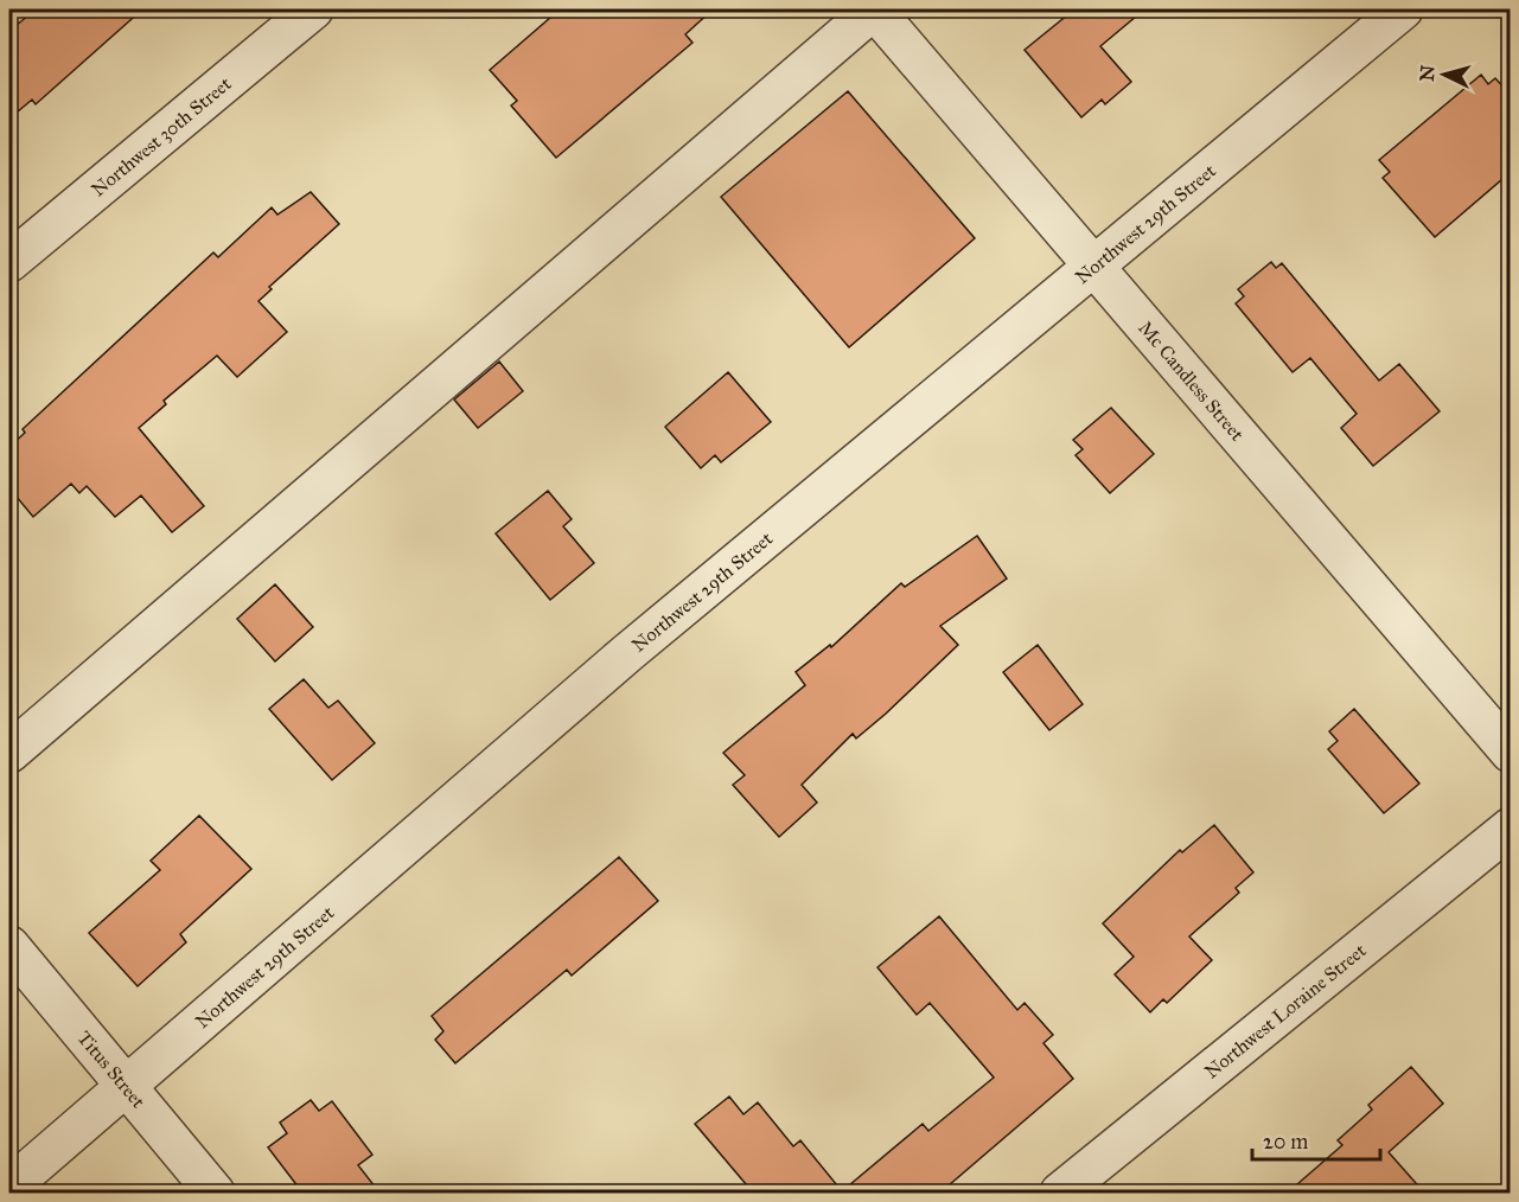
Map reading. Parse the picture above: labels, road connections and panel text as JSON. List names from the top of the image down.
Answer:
{
  "streets": {
    "street": [
      "Northwest 30th Street",
      "Northwest 29th Street",
      "Mc Candless Street",
      "Northwest Loraine Street",
      "Titus Street"
    ]
  },
  "crossings": [
    ["Northwest 29th Street", "Mc Candless Street"],
    ["Northwest 29th Street", "Titus Street"]
  ],
  "scale_bar": "20 m",
  "north": "left"
}
